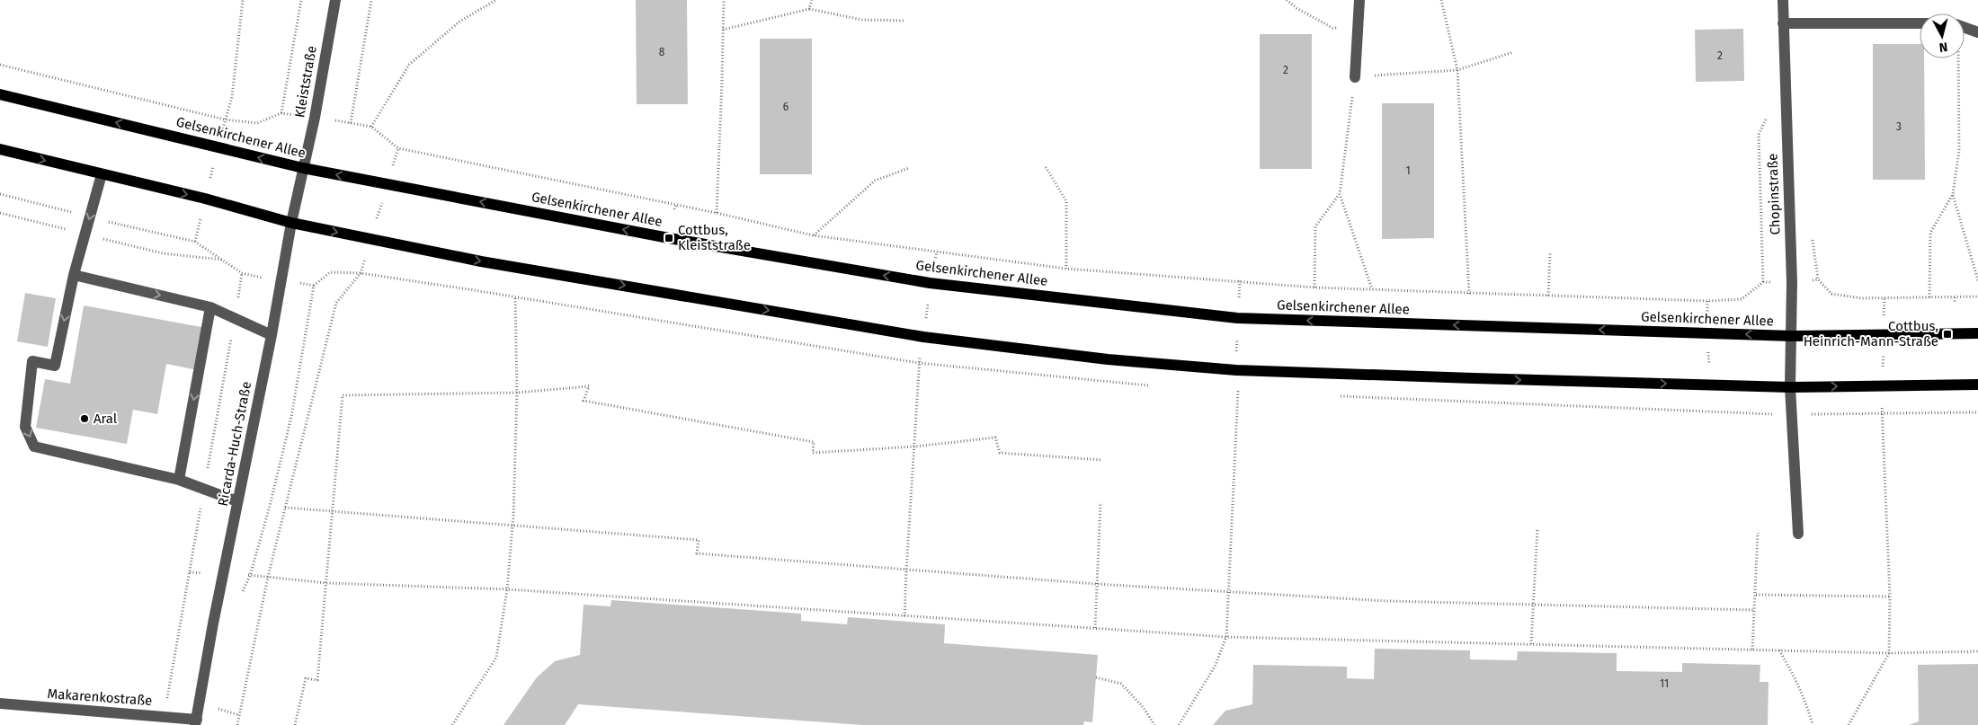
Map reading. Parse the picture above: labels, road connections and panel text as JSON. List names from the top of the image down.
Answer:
{
  "streets": {
    "main road": ["Gelsenkirchener Allee"],
    "street": [
      "Kleiststraße",
      "Chopinstraße",
      "Ricarda-Huch-Straße",
      "Makarenkostraße"
    ]
  },
  "crossings": [
    ["Kleiststraße", "Gelsenkirchener Allee"],
    ["Kleiststraße", "Ricarda-Huch-Straße"],
    ["Gelsenkirchener Allee", "Chopinstraße"],
    ["Gelsenkirchener Allee", "Ricarda-Huch-Straße"],
    ["Ricarda-Huch-Straße", "Makarenkostraße"]
  ],
  "places": {
    "transit": ["Cottbus, Kleiststraße", "Cottbus, Heinrich-Mann-Straße"],
    "other": ["Aral"]
  },
  "house_numbers": [
    "8",
    "2",
    "2",
    "6",
    "3",
    "1",
    "11"
  ],
  "north": "bottom"
}
